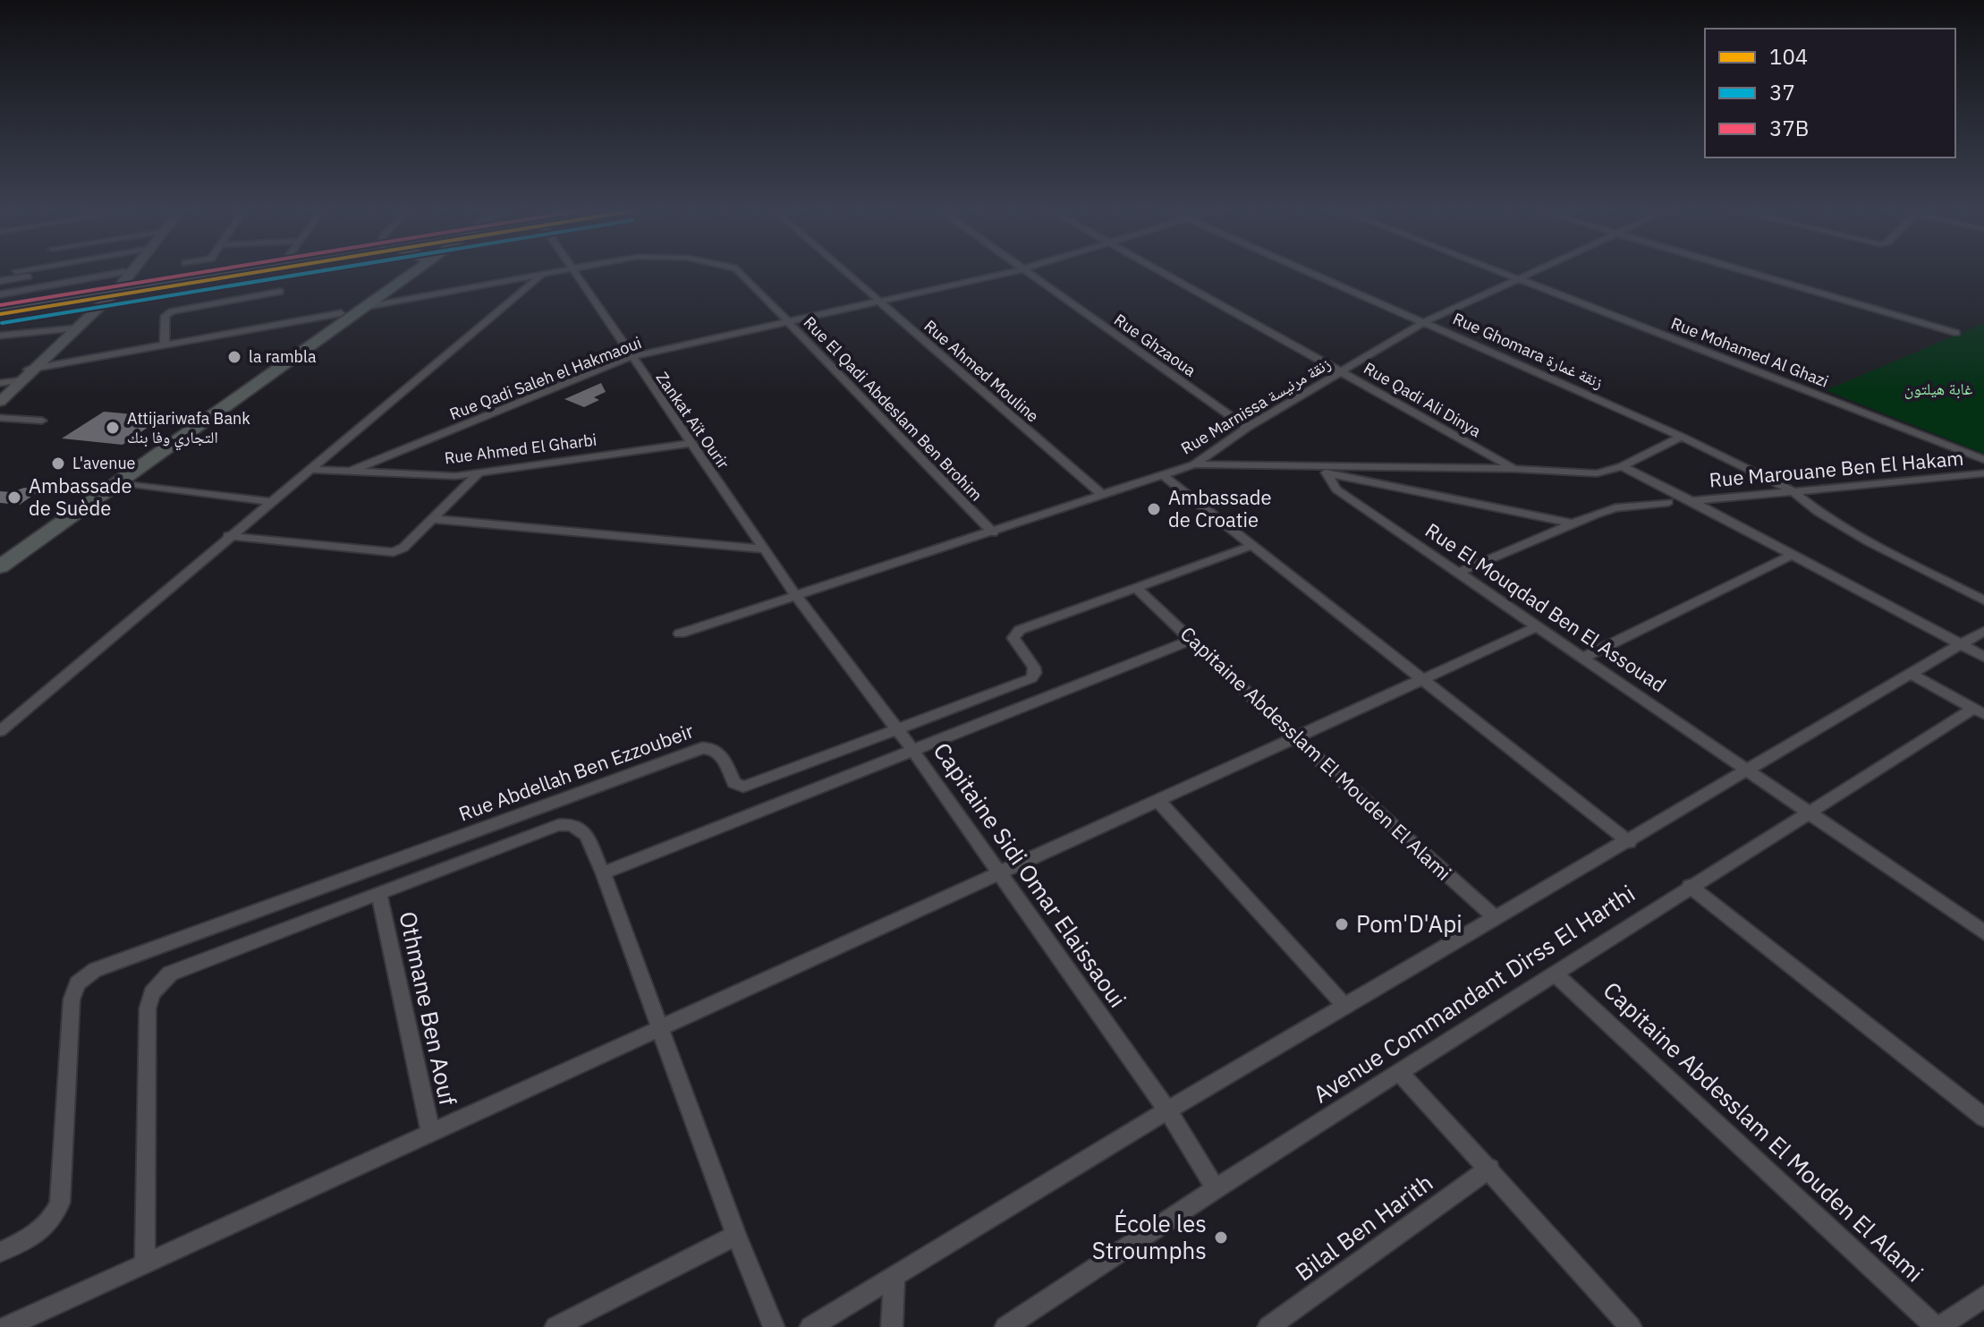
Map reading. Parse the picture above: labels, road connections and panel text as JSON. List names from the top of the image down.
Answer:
{
  "streets": {
    "street": [
      "Rue Ghzaoua",
      "Rue Ghomara زنقة غمارة",
      "Rue Mohamed Al Ghazi",
      "Rue Ahmed Mouline",
      "Rue Qadi Saleh el Hakmaoui",
      "Rue Qadi Ali Dinya",
      "Rue Marnissa زنقة مرنيسة",
      "Rue El Qadi Abdeslam Ben Brohim",
      "Zankat Aït Ourir",
      "Rue Ahmed El Gharbi",
      "Rue Marouane Ben El Hakam",
      "Rue El Mouqdad Ben El Assouad",
      "Capitaine Abdesslam El Mouden El Alami",
      "Rue Abdellah Ben Ezzoubeir",
      "Capitaine Sidi Omar Elaissaoui",
      "Avenue Commandant Dirss El Harthi",
      "Othmane Ben Aouf",
      "Bilal Ben Harith"
    ]
  },
  "crossings": [
    ["Rue Ghzaoua", "Rue Marnissa زنقة مرنيسة"],
    ["Rue Ghomara زنقة غمارة", "Rue Marnissa زنقة مرنيسة"],
    ["Rue Ghomara زنقة غمارة", "Rue Marouane Ben El Hakam"],
    ["Rue Mohamed Al Ghazi", "Rue Marnissa زنقة مرنيسة"],
    ["Rue Ahmed Mouline", "Rue Qadi Saleh el Hakmaoui"],
    ["Rue Ahmed Mouline", "Rue Marnissa زنقة مرنيسة"],
    ["Rue Qadi Saleh el Hakmaoui", "Rue El Qadi Abdeslam Ben Brohim"],
    ["Rue Qadi Saleh el Hakmaoui", "Zankat Aït Ourir"],
    ["Rue Qadi Saleh el Hakmaoui", "Rue Ahmed El Gharbi"],
    ["Rue Qadi Ali Dinya", "Rue Marnissa زنقة مرنيسة"],
    ["Rue Marnissa زنقة مرنيسة", "Rue El Qadi Abdeslam Ben Brohim"],
    ["Rue Marnissa زنقة مرنيسة", "Zankat Aït Ourir"],
    ["Rue Marnissa زنقة مرنيسة", "Capitaine Sidi Omar Elaissaoui"],
    ["Zankat Aït Ourir", "Rue Ahmed El Gharbi"],
    ["Zankat Aït Ourir", "Capitaine Sidi Omar Elaissaoui"],
    ["Rue El Mouqdad Ben El Assouad", "Avenue Commandant Dirss El Harthi"],
    ["Capitaine Abdesslam El Mouden El Alami", "Rue Abdellah Ben Ezzoubeir"],
    ["Capitaine Abdesslam El Mouden El Alami", "Avenue Commandant Dirss El Harthi"],
    ["Rue Abdellah Ben Ezzoubeir", "Capitaine Sidi Omar Elaissaoui"],
    ["Capitaine Sidi Omar Elaissaoui", "Avenue Commandant Dirss El Harthi"]
  ],
  "parks": ["غابة هيلتون"],
  "places": [
    "la rambla",
    "Attijariwafa Bank التجاري وفا بنك",
    "L'avenue",
    "Ambassade de Suède",
    "Ambassade de Croatie",
    "Pom'D'Api",
    "École les Stroumphs"
  ],
  "lines": ["transit line 104", "transit line 37", "transit line 37B"],
  "legend": ["104", "37", "37B"]
}
